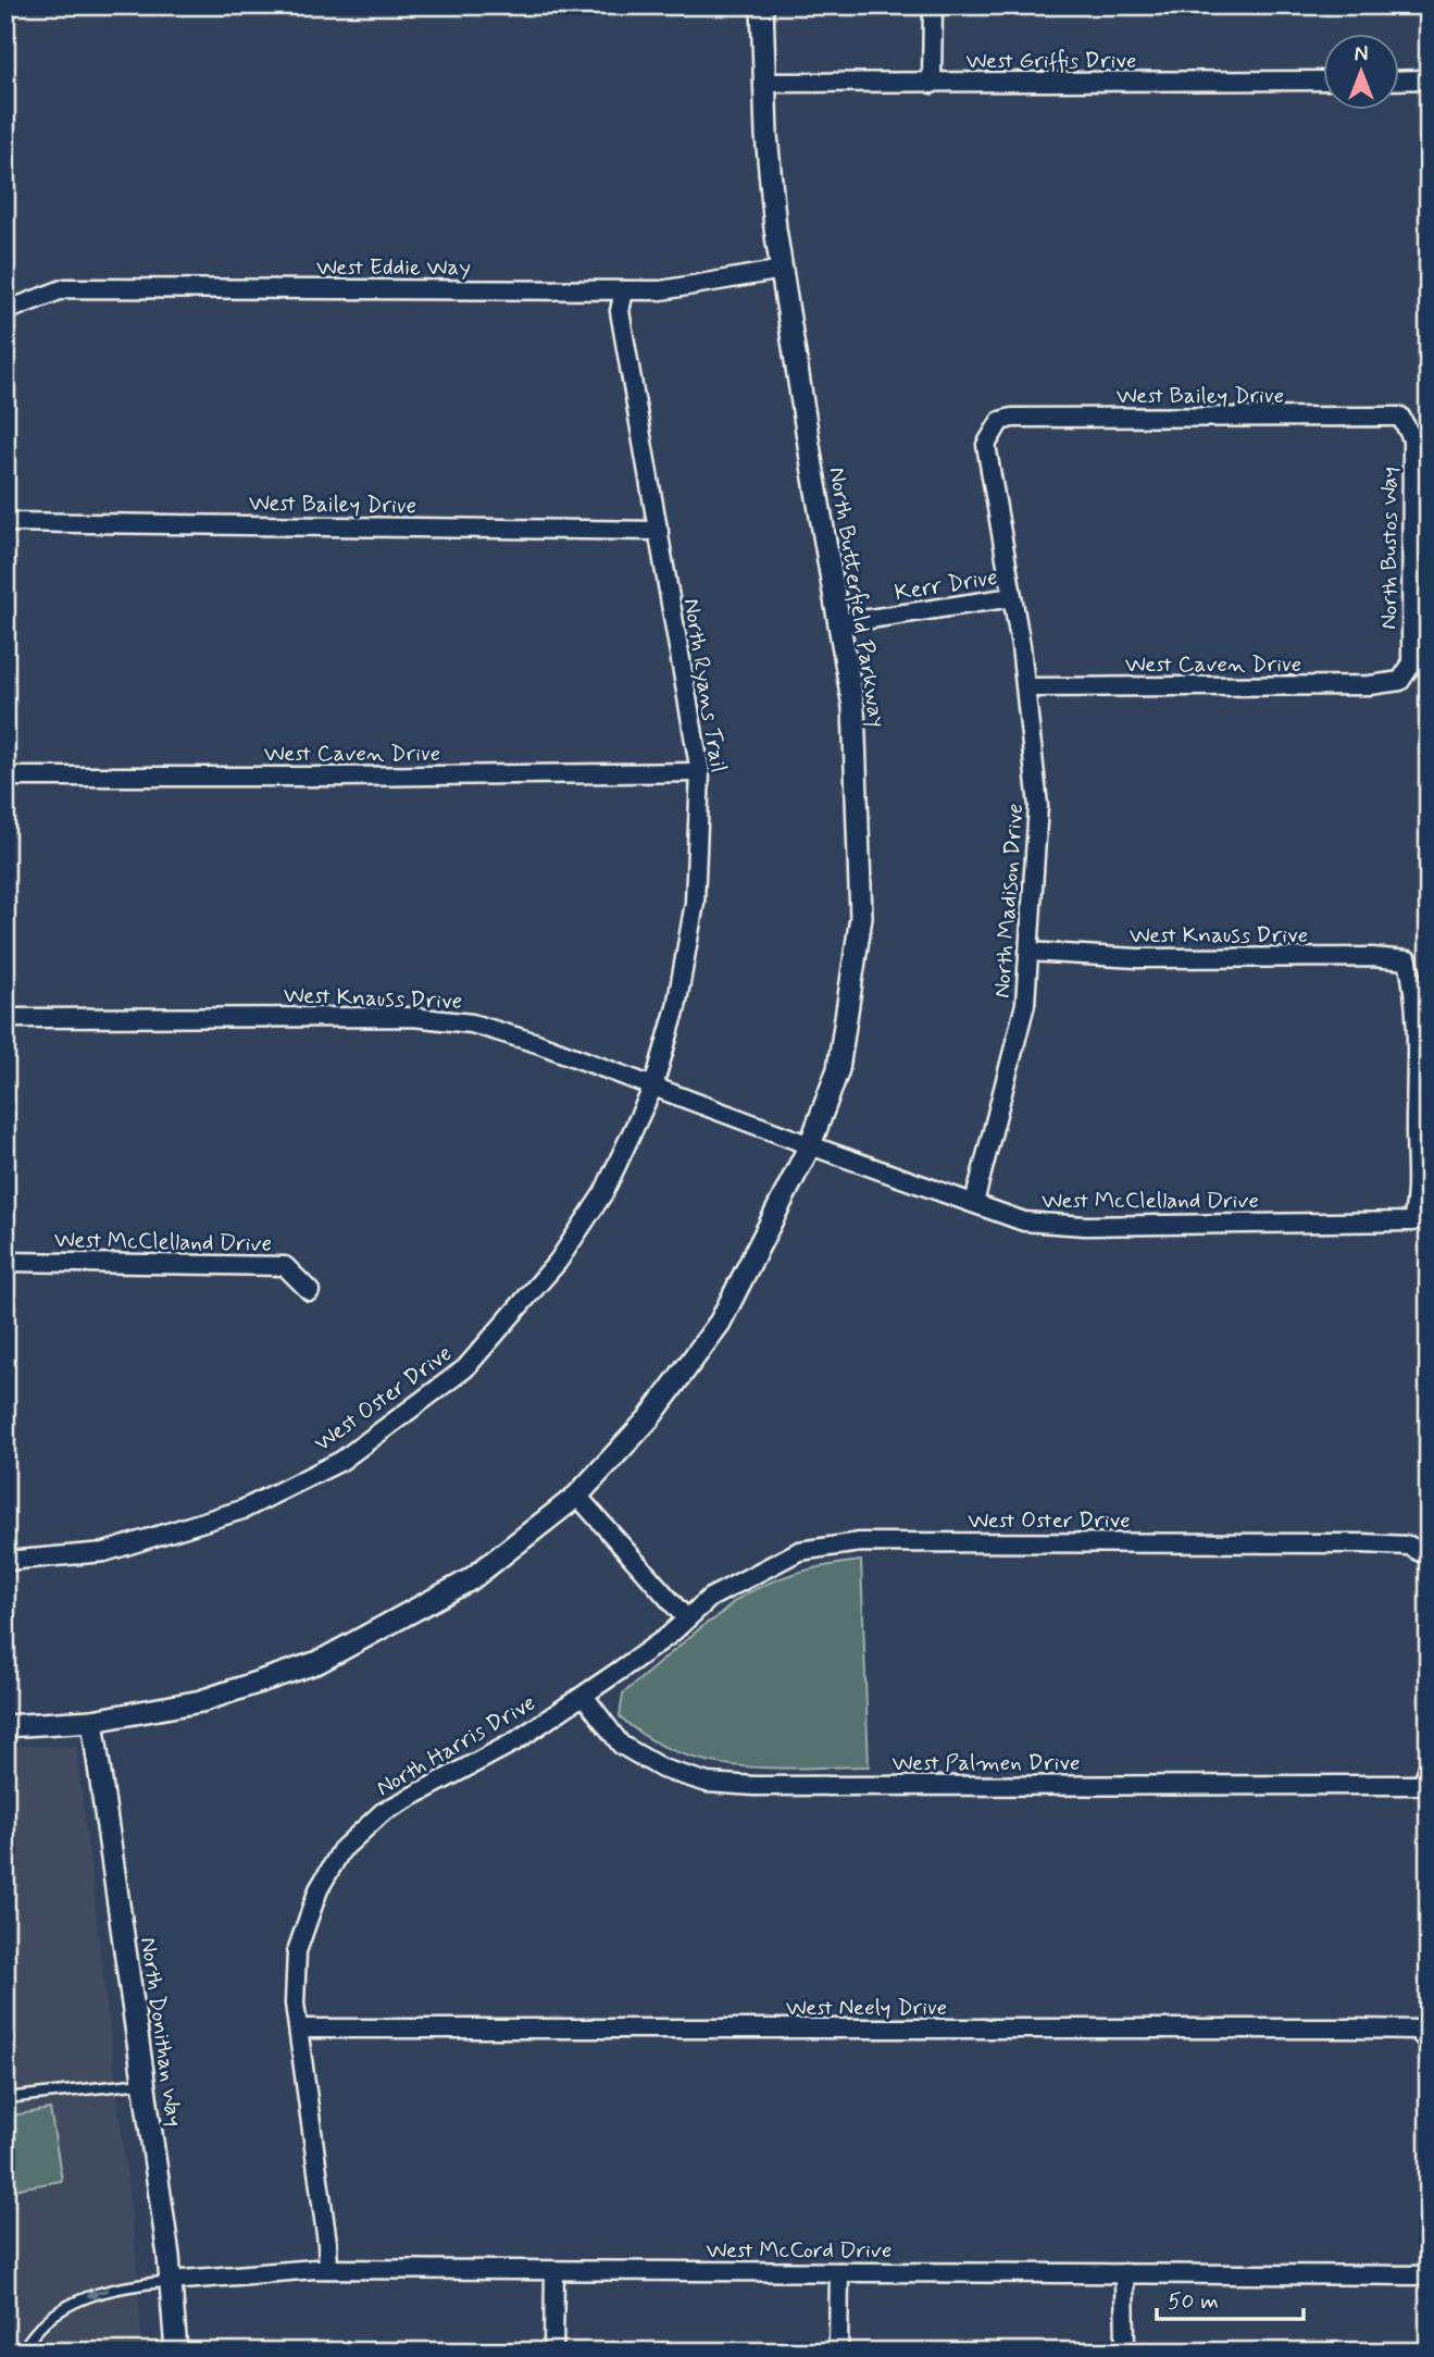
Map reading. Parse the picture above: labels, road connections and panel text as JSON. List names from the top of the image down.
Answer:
{
  "streets": {
    "street": [
      "West Griffis Drive",
      "West Eddie Way",
      "West Bailey Drive",
      "North Bustos Way",
      "Kerr Drive",
      "North Butterfield Parkway",
      "West Caven Drive",
      "North Ryans Trail",
      "North Madison Drive",
      "West Knauss Drive",
      "West McClelland Drive",
      "West Oster Drive",
      "North Harris Drive",
      "West Palmen Drive",
      "West Neely Drive",
      "North Donithan Way",
      "West McCord Drive"
    ]
  },
  "crossings": [
    ["West Griffis Drive", "North Butterfield Parkway"],
    ["West Eddie Way", "North Butterfield Parkway"],
    ["West Eddie Way", "North Ryans Trail"],
    ["West Bailey Drive", "North Bustos Way"],
    ["West Bailey Drive", "North Ryans Trail"],
    ["West Bailey Drive", "North Madison Drive"],
    ["North Bustos Way", "West Caven Drive"],
    ["Kerr Drive", "North Butterfield Parkway"],
    ["Kerr Drive", "North Madison Drive"],
    ["North Butterfield Parkway", "West Knauss Drive"],
    ["North Butterfield Parkway", "West McClelland Drive"],
    ["North Butterfield Parkway", "North Donithan Way"],
    ["West Caven Drive", "North Ryans Trail"],
    ["West Caven Drive", "North Madison Drive"],
    ["North Ryans Trail", "West Knauss Drive"],
    ["North Ryans Trail", "West Oster Drive"],
    ["North Madison Drive", "West Knauss Drive"],
    ["North Madison Drive", "West McClelland Drive"],
    ["West Knauss Drive", "West McClelland Drive"],
    ["West Knauss Drive", "West Oster Drive"],
    ["West Oster Drive", "North Harris Drive"],
    ["North Harris Drive", "West Palmen Drive"],
    ["North Harris Drive", "West Neely Drive"],
    ["North Harris Drive", "West McCord Drive"],
    ["North Donithan Way", "West McCord Drive"]
  ],
  "scale_bar": "50 m",
  "north": "top"
}
